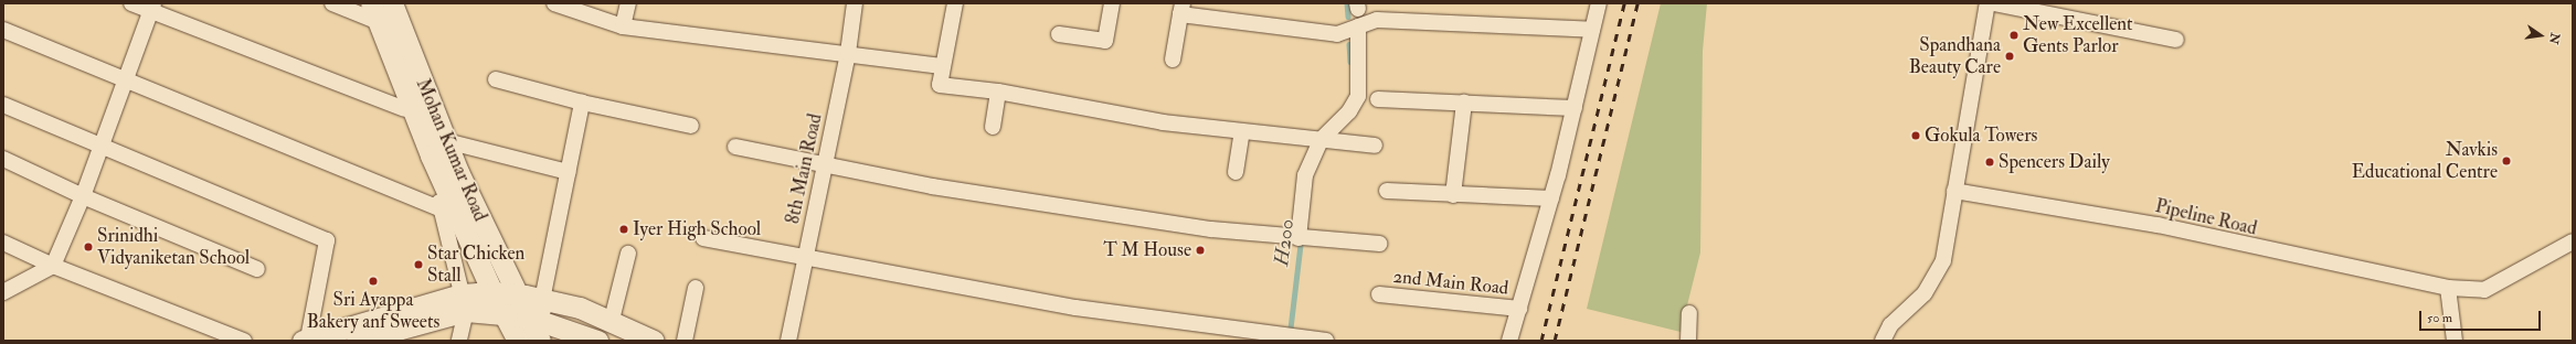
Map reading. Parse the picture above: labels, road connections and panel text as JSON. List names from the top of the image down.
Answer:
{
  "streets": {
    "street": [
      "Mohan Kumar Road",
      "8th Main Road",
      "Pipeline Road",
      "2nd Main Road"
    ]
  },
  "water": ["H200"],
  "places": [
    "New Excellent Gents Parlor",
    "Spandhana Beauty Care",
    "Gokula Towers",
    "Navkis Educational Centre",
    "Spencers Daily",
    "Iyer High School",
    "Srinidhi Vidyaniketan School",
    "T M House",
    "Star Chicken Stall",
    "Sri Ayappa Bakery anf Sweets"
  ],
  "scale_bar": "50 m",
  "north": "right"
}
